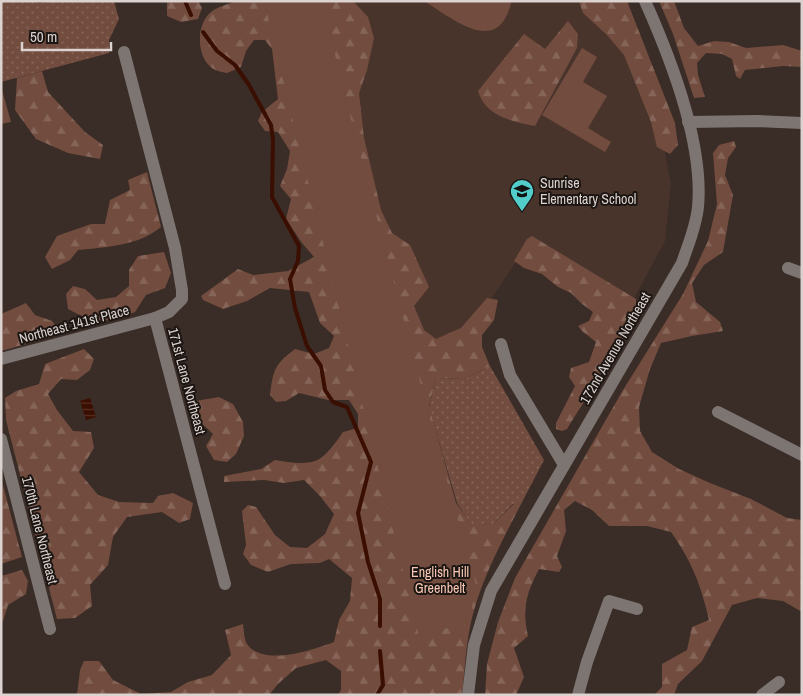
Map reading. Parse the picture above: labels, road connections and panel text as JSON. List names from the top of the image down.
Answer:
{
  "streets": {
    "street": [
      "Northeast 141st Place",
      "172nd Avenue Northeast",
      "171st Lane Northeast",
      "170th Lane Northeast"
    ]
  },
  "crossings": [
    ["Northeast 141st Place", "171st Lane Northeast"]
  ],
  "parks": ["English Hill Greenbelt"],
  "places": {
    "school or university": ["Sunrise Elementary School"]
  },
  "scale_bar": "50 m"
}
